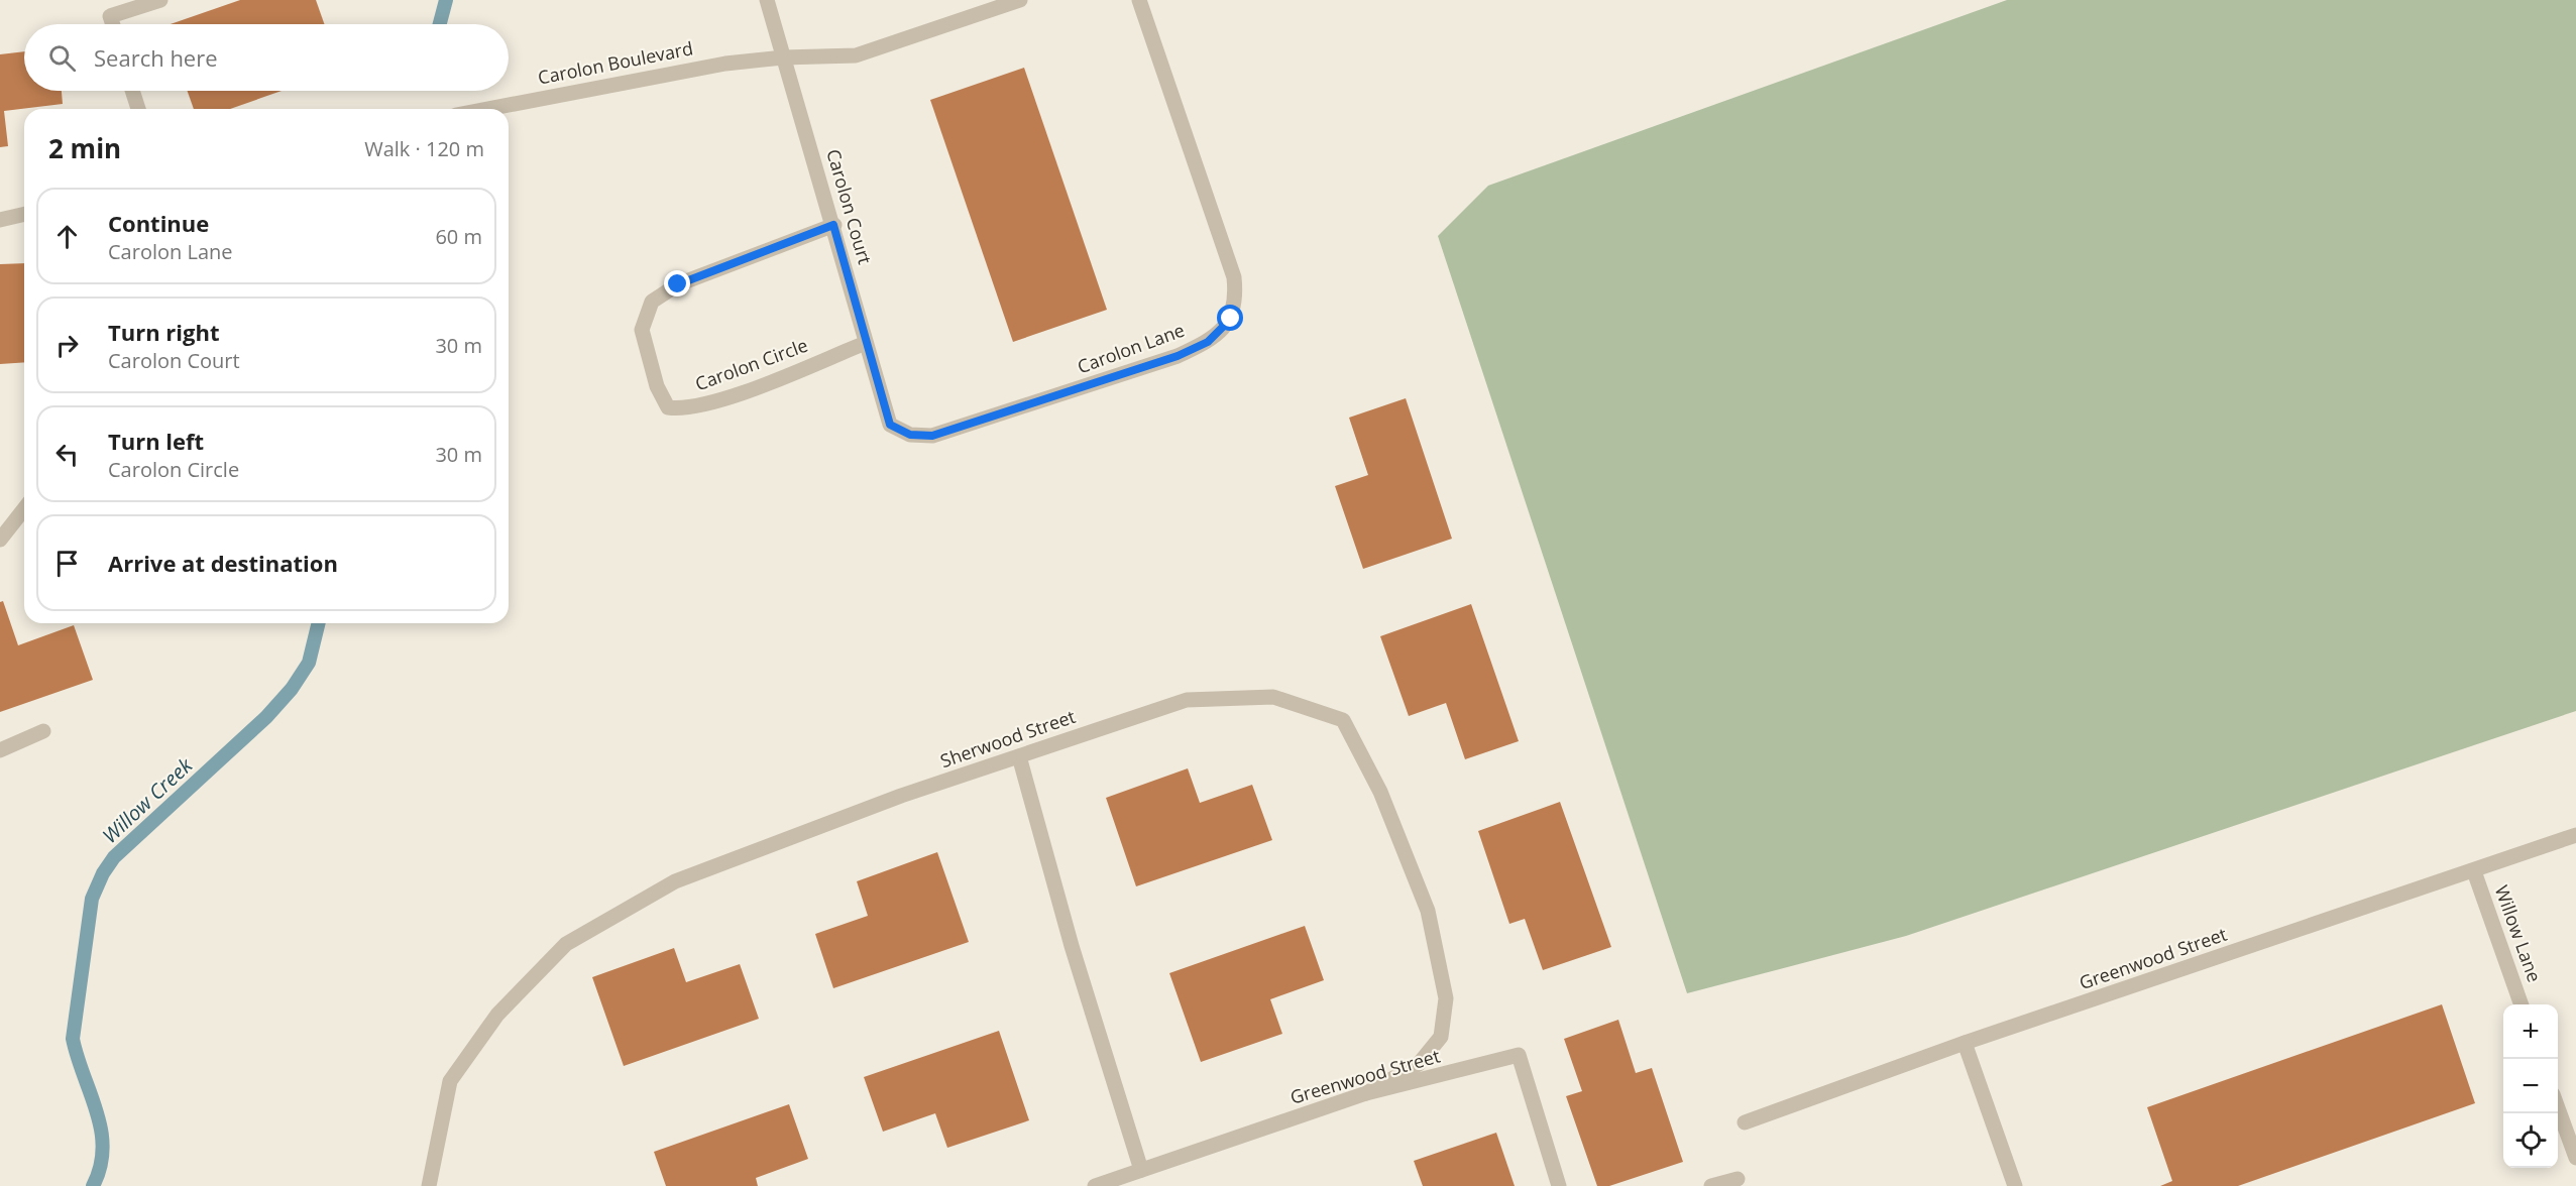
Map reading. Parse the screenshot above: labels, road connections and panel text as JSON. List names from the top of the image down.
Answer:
{
  "streets": {
    "street": [
      "Carolon Boulevard",
      "Carolon Court",
      "Carolon Lane",
      "Carolon Circle",
      "Sherwood Street",
      "Willow Lane",
      "Greenwood Street"
    ]
  },
  "crossings": [
    ["Carolon Boulevard", "Carolon Court"],
    ["Carolon Court", "Carolon Lane"],
    ["Carolon Court", "Carolon Circle"],
    ["Sherwood Street", "Greenwood Street"],
    ["Willow Lane", "Greenwood Street"]
  ],
  "water": ["Willow Creek"],
  "page": {
    "search": "Search here",
    "heading": ["2 min", "Walk · 120 m"],
    "list": [
      ["Continue", "Carolon Lane", "60 m"],
      ["Turn right", "Carolon Court", "30 m"],
      ["Turn left", "Carolon Circle", "30 m"],
      "Arrive at destination"
    ],
    "map_buttons": ["+", "−"]
  }
}
